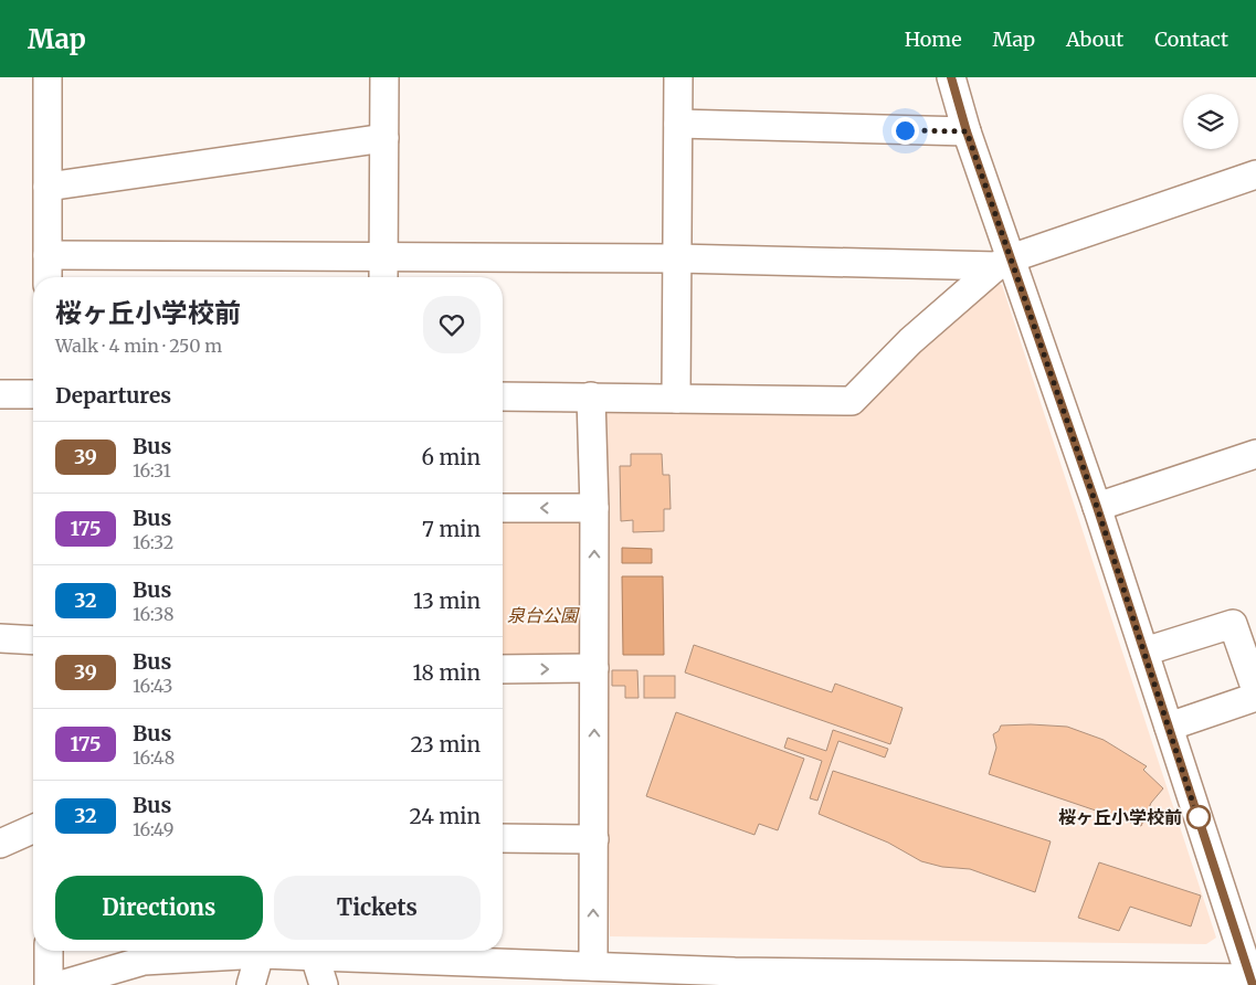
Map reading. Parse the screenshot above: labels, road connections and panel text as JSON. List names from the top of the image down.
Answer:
{
  "parks": ["泉台公園"],
  "places": ["桜ヶ丘小学校前"],
  "lines": ["bus line 39"],
  "page": {
    "header": "Map",
    "nav": [
      "Home",
      "Map",
      "About",
      "Contact"
    ],
    "heading": [
      ["桜ヶ丘小学校前", "Walk · 4 min · 250 m"],
      "Departures"
    ],
    "list": [
      {
        "mark": "39",
        "name": "Bus",
        "note": "16:31",
        "value": "6 min"
      },
      {
        "mark": "175",
        "name": "Bus",
        "note": "16:32",
        "value": "7 min"
      },
      {
        "mark": "32",
        "name": "Bus",
        "note": "16:38",
        "value": "13 min"
      },
      {
        "mark": "39",
        "name": "Bus",
        "note": "16:43",
        "value": "18 min"
      },
      {
        "mark": "175",
        "name": "Bus",
        "note": "16:48",
        "value": "23 min"
      },
      {
        "mark": "32",
        "name": "Bus",
        "note": "16:49",
        "value": "24 min"
      }
    ],
    "buttons": ["Directions", "Tickets"]
  }
}
